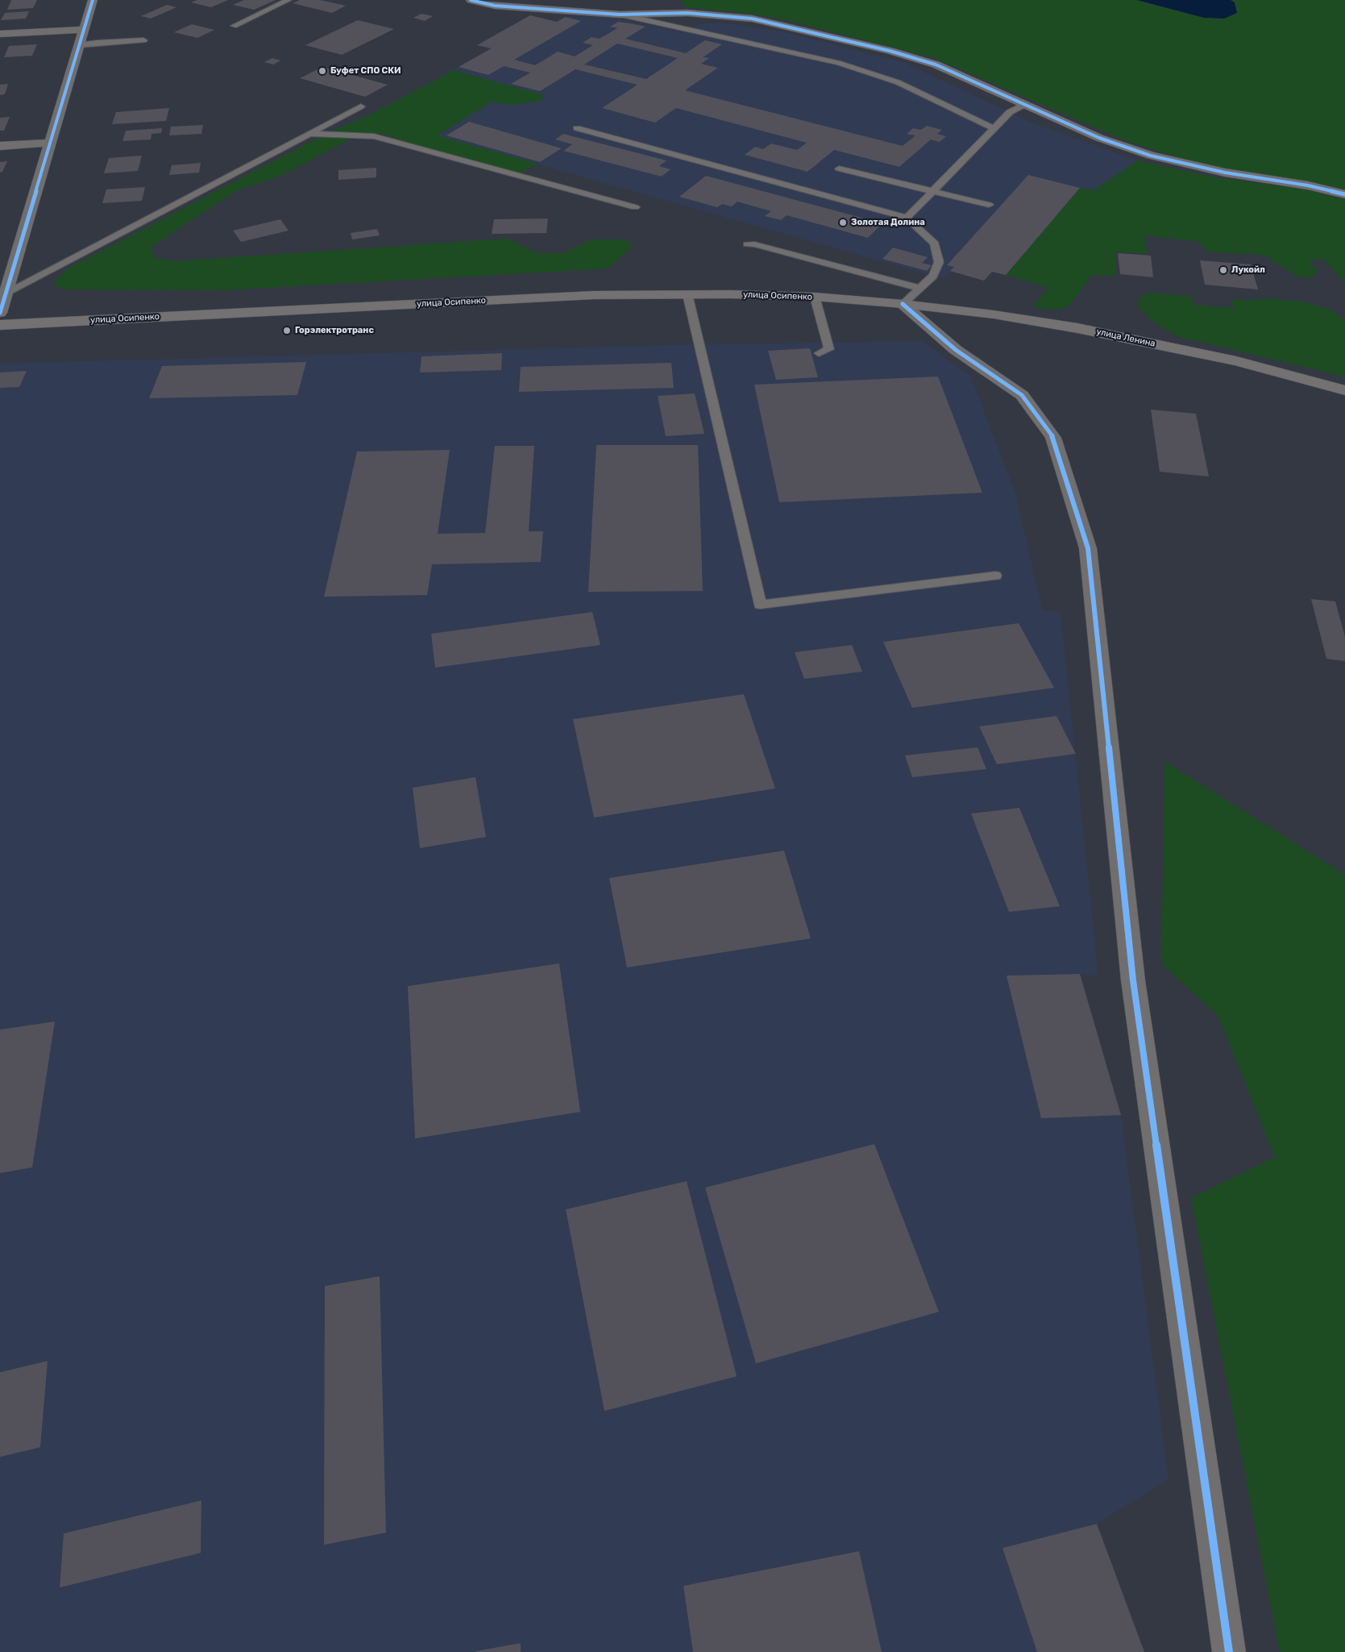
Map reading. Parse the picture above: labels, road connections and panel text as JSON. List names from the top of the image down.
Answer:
{
  "streets": {
    "main road": ["улица Осипенко", "улица Ленина"]
  },
  "crossings": [
    ["улица Осипенко", "улица Ленина"]
  ],
  "places": [
    "Буфет СПО СКИ",
    "Золотая Долина",
    "Лукойл",
    "Горэлектротранс"
  ]
}
